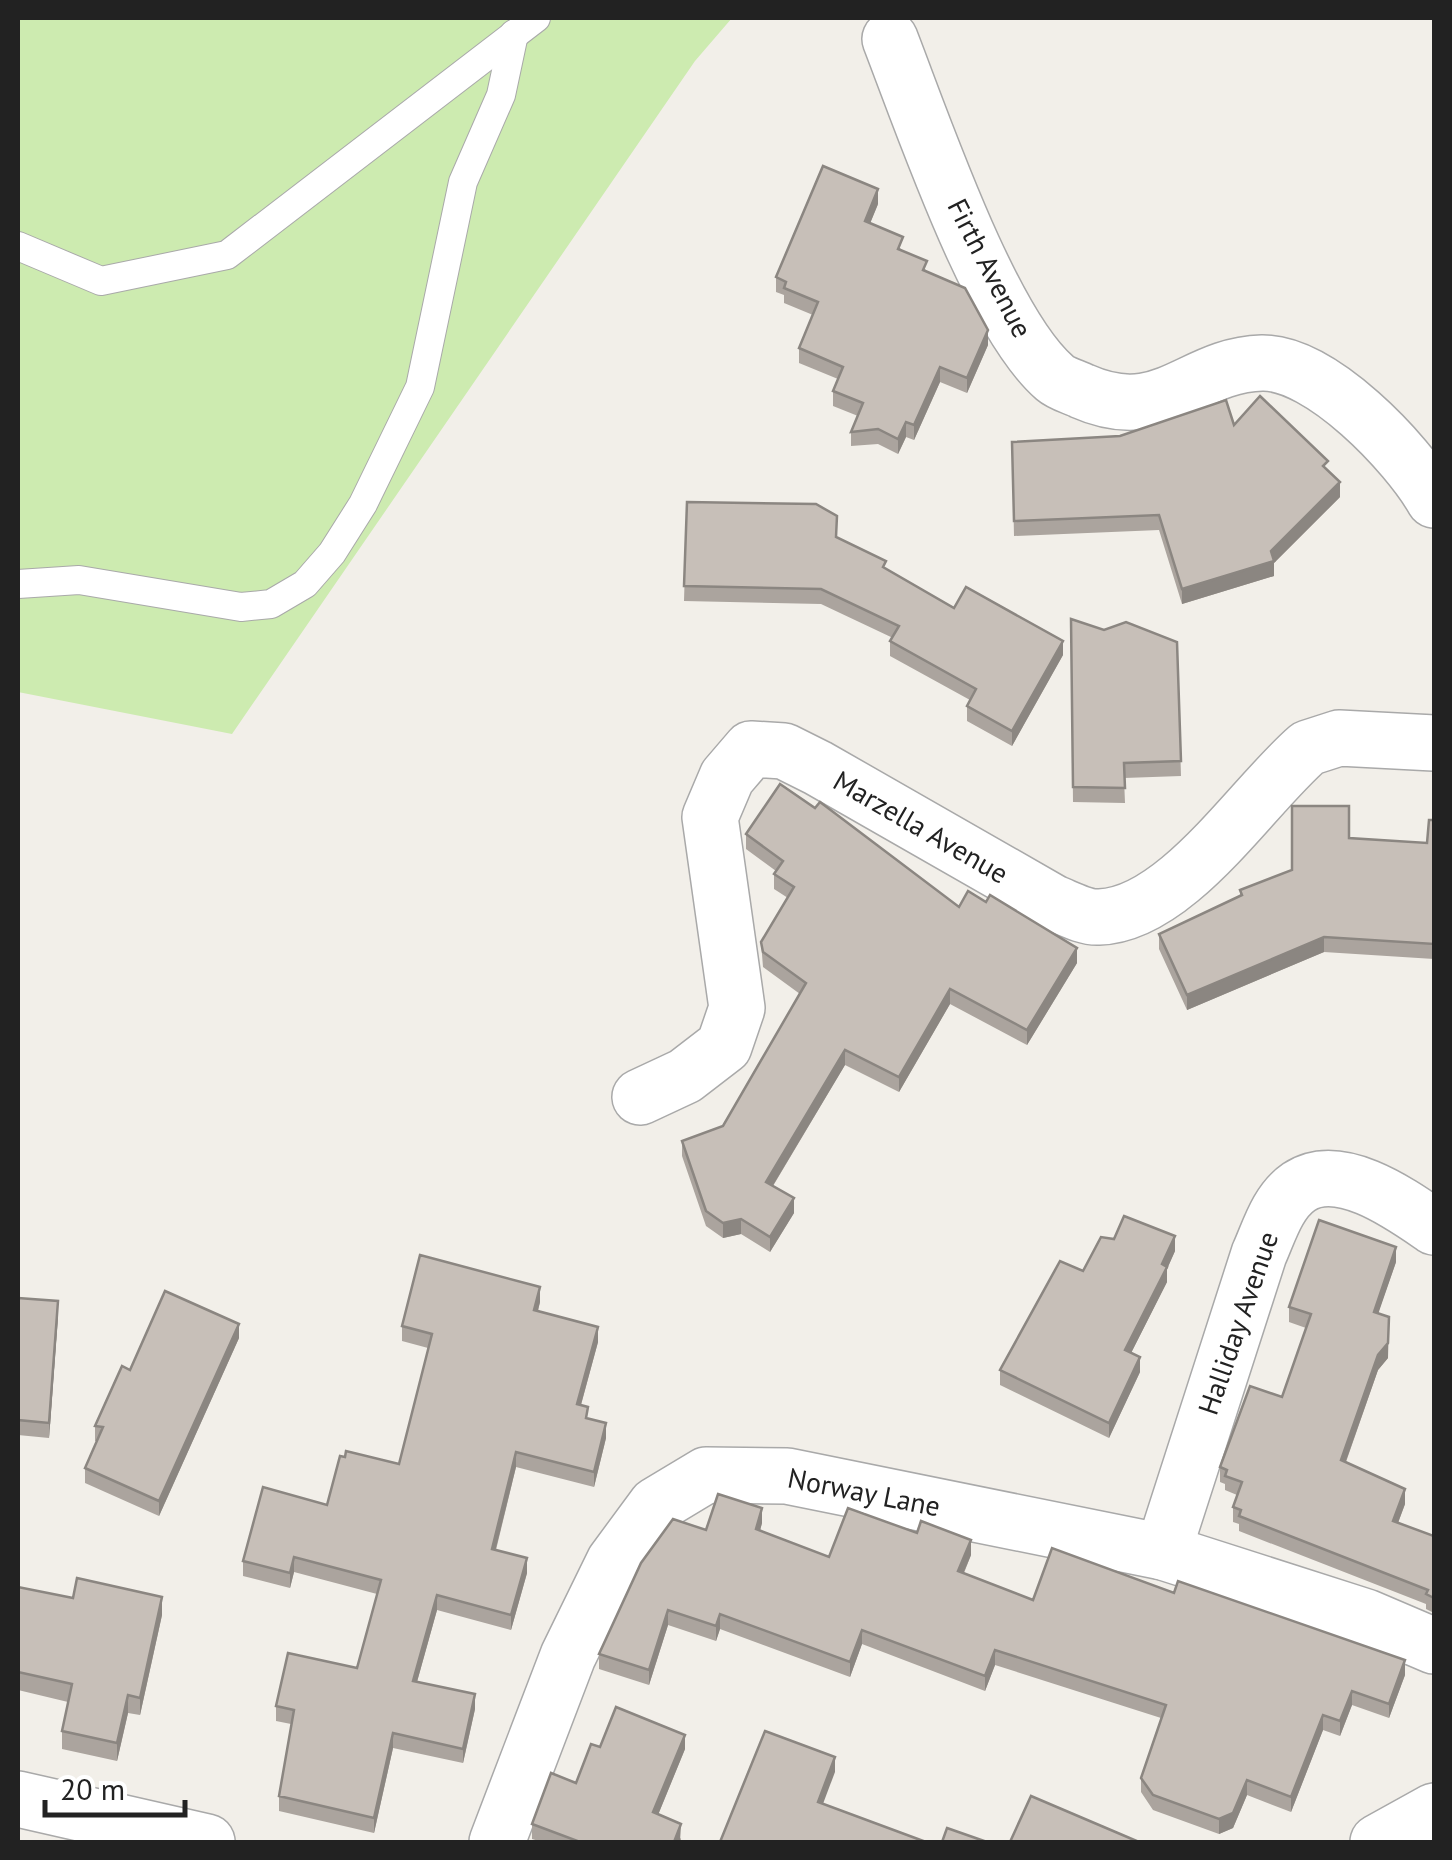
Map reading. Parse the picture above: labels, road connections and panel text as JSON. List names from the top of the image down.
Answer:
{
  "streets": {
    "street": [
      "Firth Avenue",
      "Marzella Avenue",
      "Halliday Avenue",
      "Norway Lane"
    ]
  },
  "crossings": [
    ["Halliday Avenue", "Norway Lane"]
  ],
  "scale_bar": "20 m"
}
